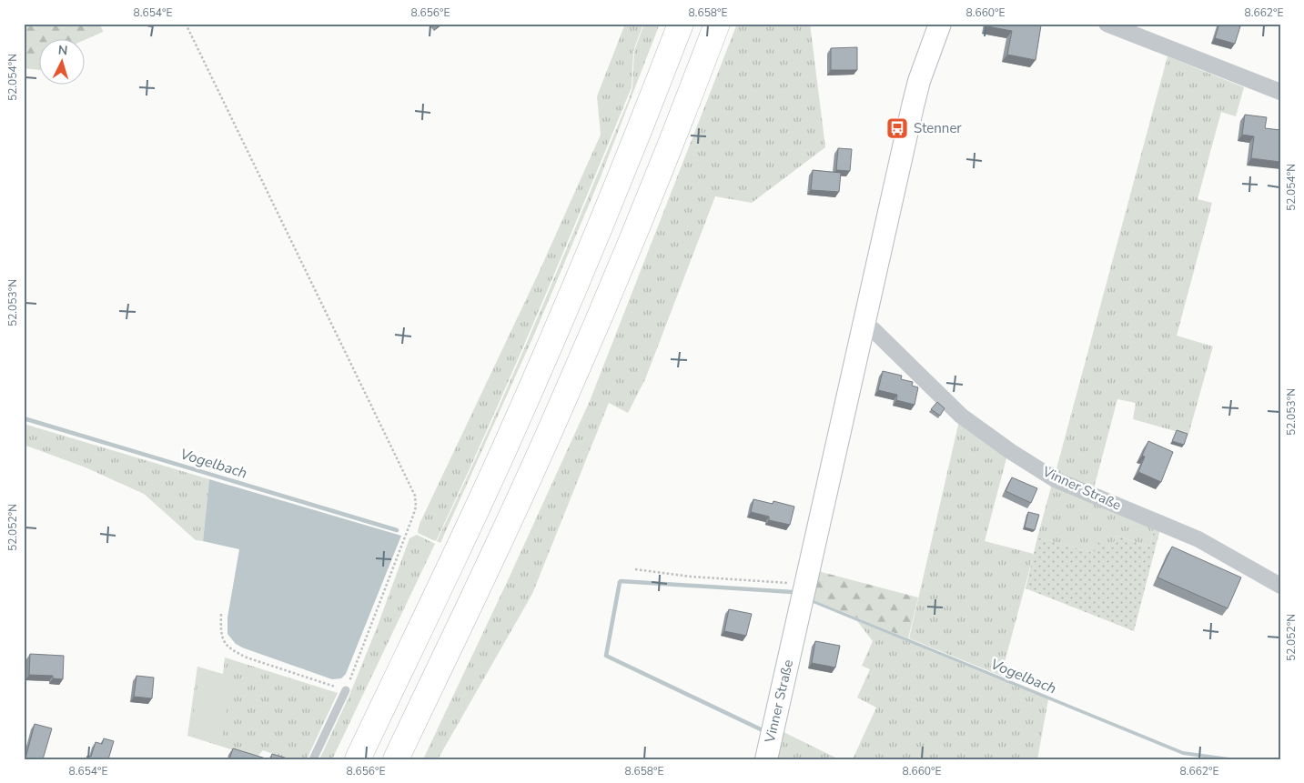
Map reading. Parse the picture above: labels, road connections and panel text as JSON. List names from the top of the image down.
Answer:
{
  "streets": {
    "street": ["Vinner Straße"]
  },
  "water": ["Vogelbach"],
  "places": {
    "bus stop": ["Stenner"]
  },
  "north": "top",
  "coordinates": [
    "8.654°E",
    "8.656°E",
    "8.658°E",
    "8.660°E",
    "8.662°E",
    "52.054°N",
    "52.053°N",
    "52.052°N"
  ]
}
